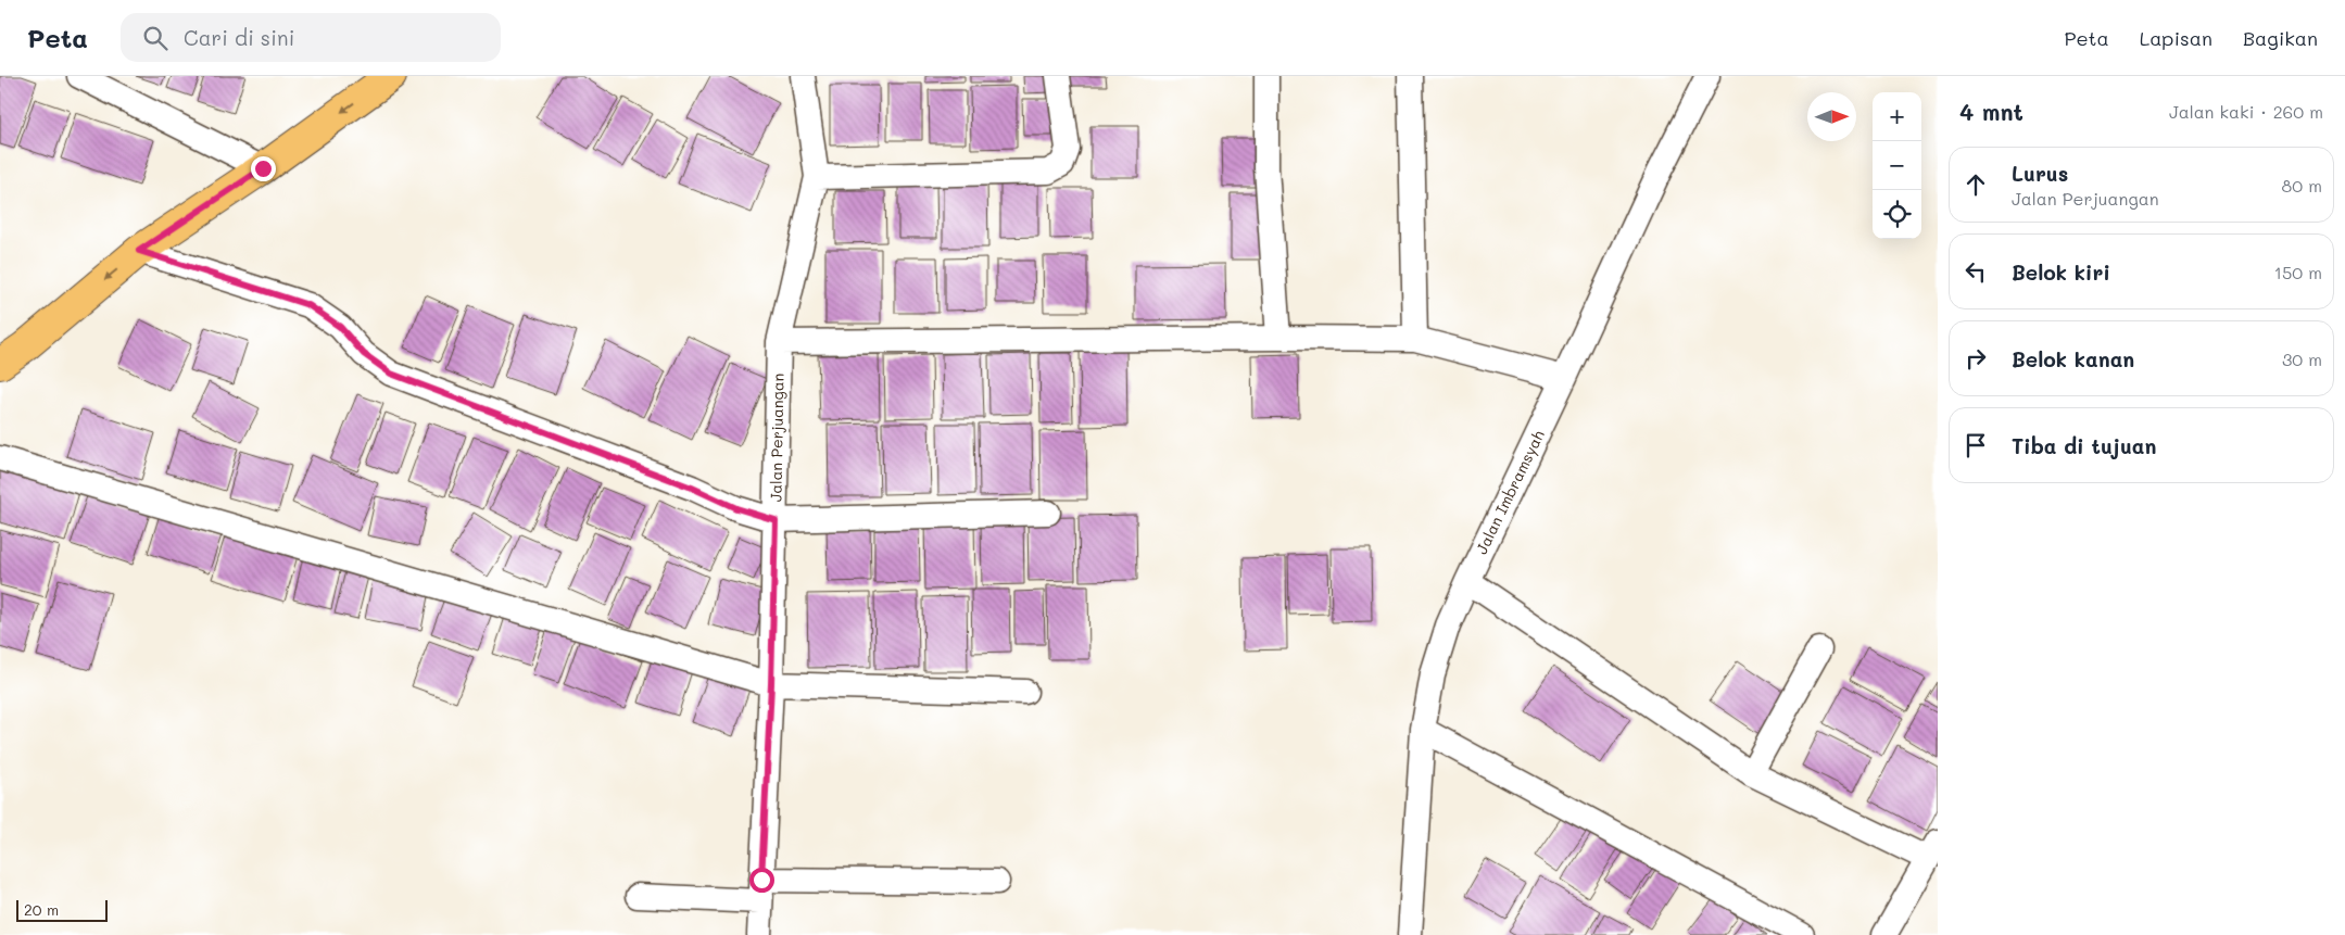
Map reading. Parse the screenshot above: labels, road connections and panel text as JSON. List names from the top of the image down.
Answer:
{
  "streets": {
    "street": ["Jalan Perjuangan", "Jalan Imbramsyah"]
  },
  "scale_bar": "20 m",
  "north": "right",
  "page": {
    "header": "Peta",
    "search": "Cari di sini",
    "nav": ["Peta", "Lapisan", "Bagikan"],
    "heading": ["4 mnt", "Jalan kaki · 260 m"],
    "map_buttons": ["+", "−"],
    "list": [
      ["Lurus", "Jalan Perjuangan", "80 m"],
      ["Belok kiri", "150 m"],
      ["Belok kanan", "30 m"],
      "Tiba di tujuan"
    ],
    "scale": "20 m"
  }
}
